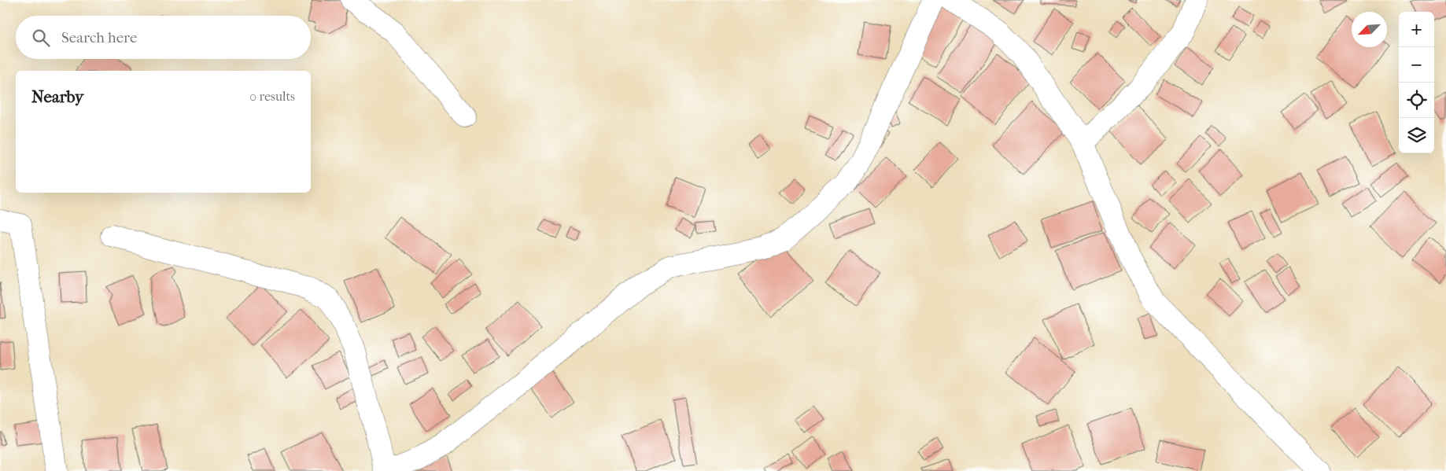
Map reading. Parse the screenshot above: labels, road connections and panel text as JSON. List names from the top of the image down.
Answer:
{
  "north": "bottom left",
  "page": {
    "map_buttons": ["+", "−"],
    "search": "Search here",
    "heading": ["Nearby", "0 results"]
  }
}
